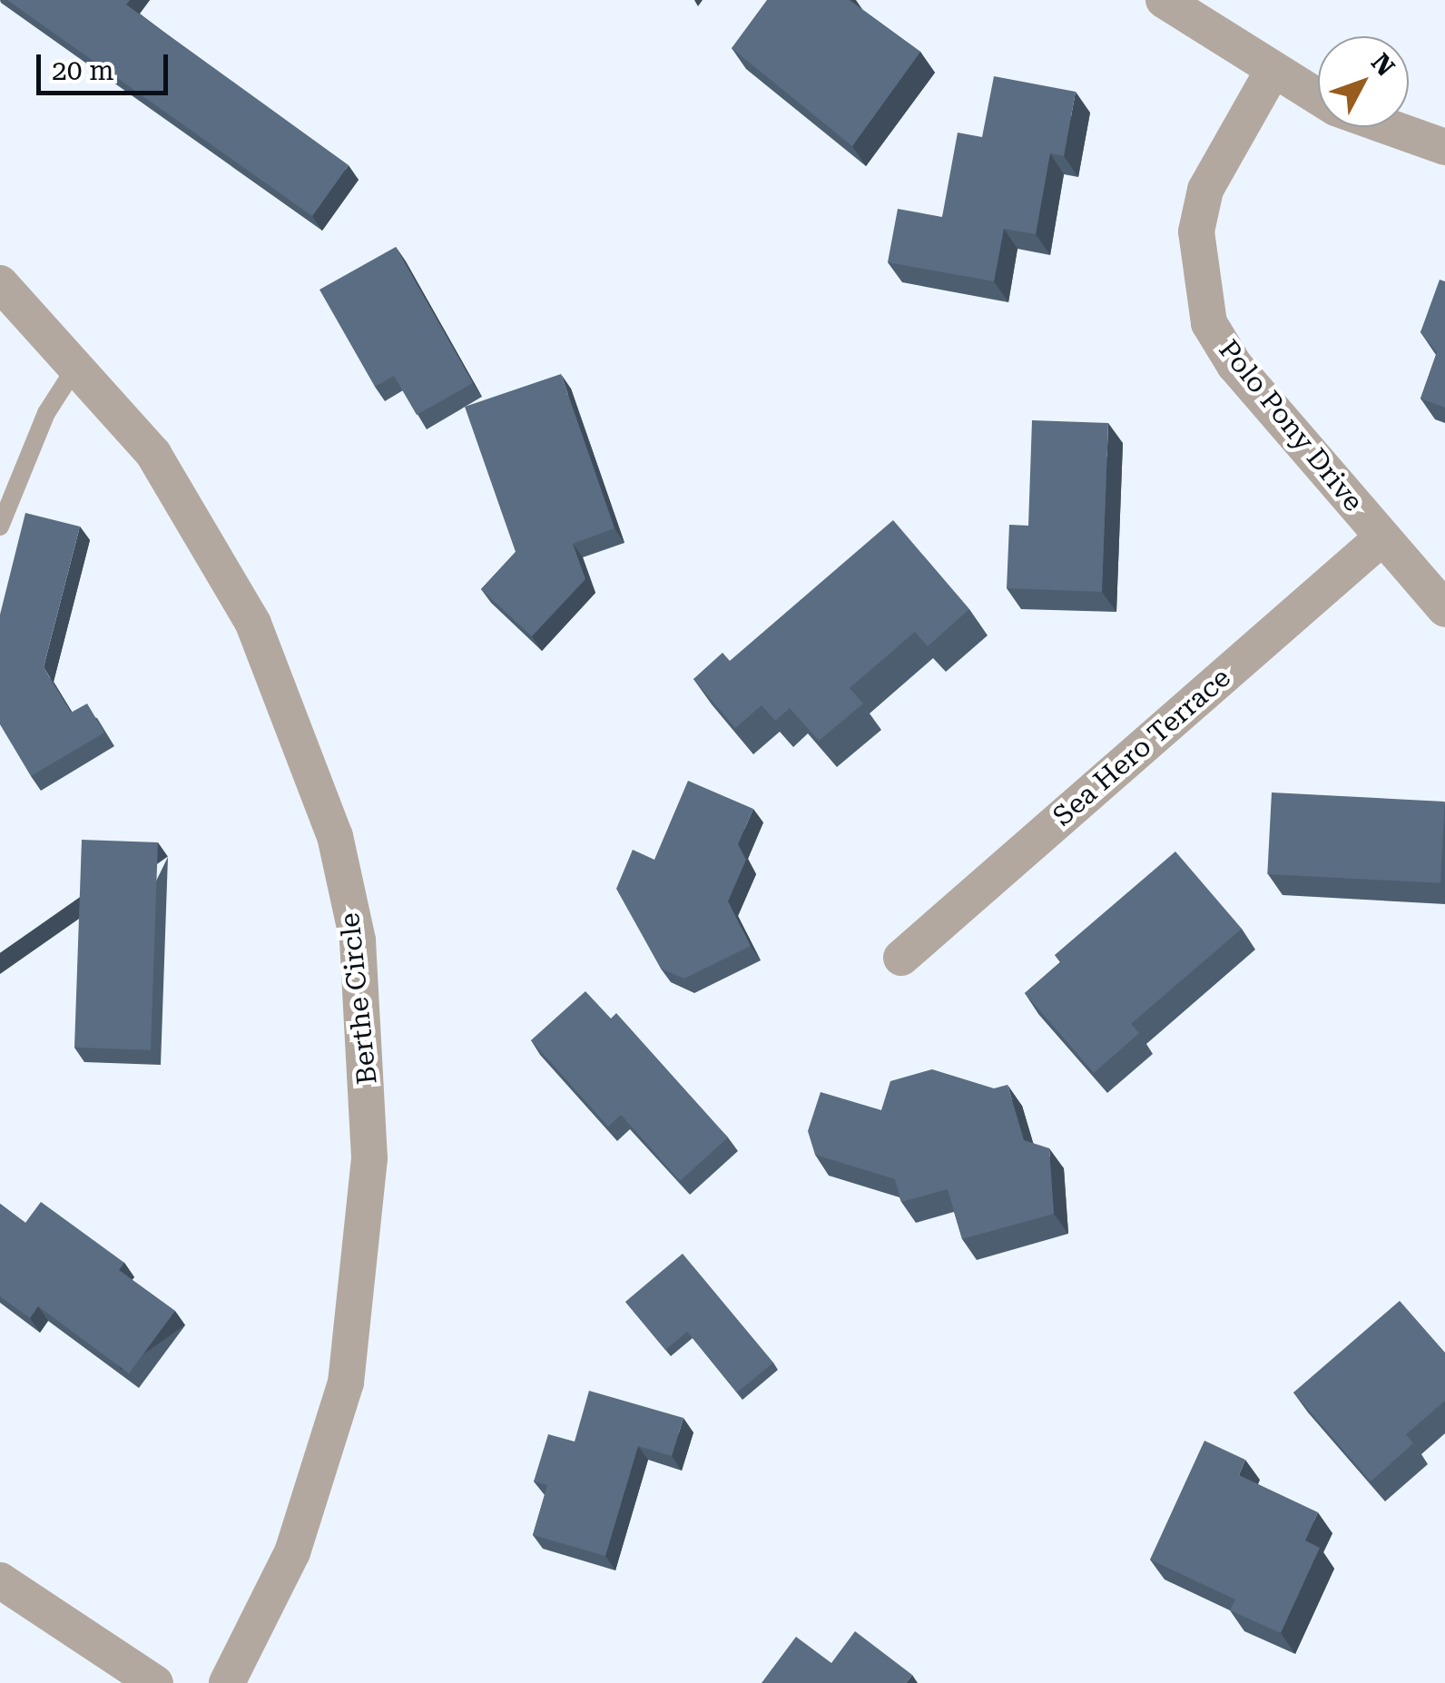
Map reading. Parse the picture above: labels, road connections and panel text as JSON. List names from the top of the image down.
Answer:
{
  "streets": {
    "street": ["Polo Pony Drive", "Sea Hero Terrace", "Berthe Circle"]
  },
  "crossings": [
    ["Polo Pony Drive", "Sea Hero Terrace"]
  ],
  "scale_bar": "20 m",
  "north": "top right"
}
